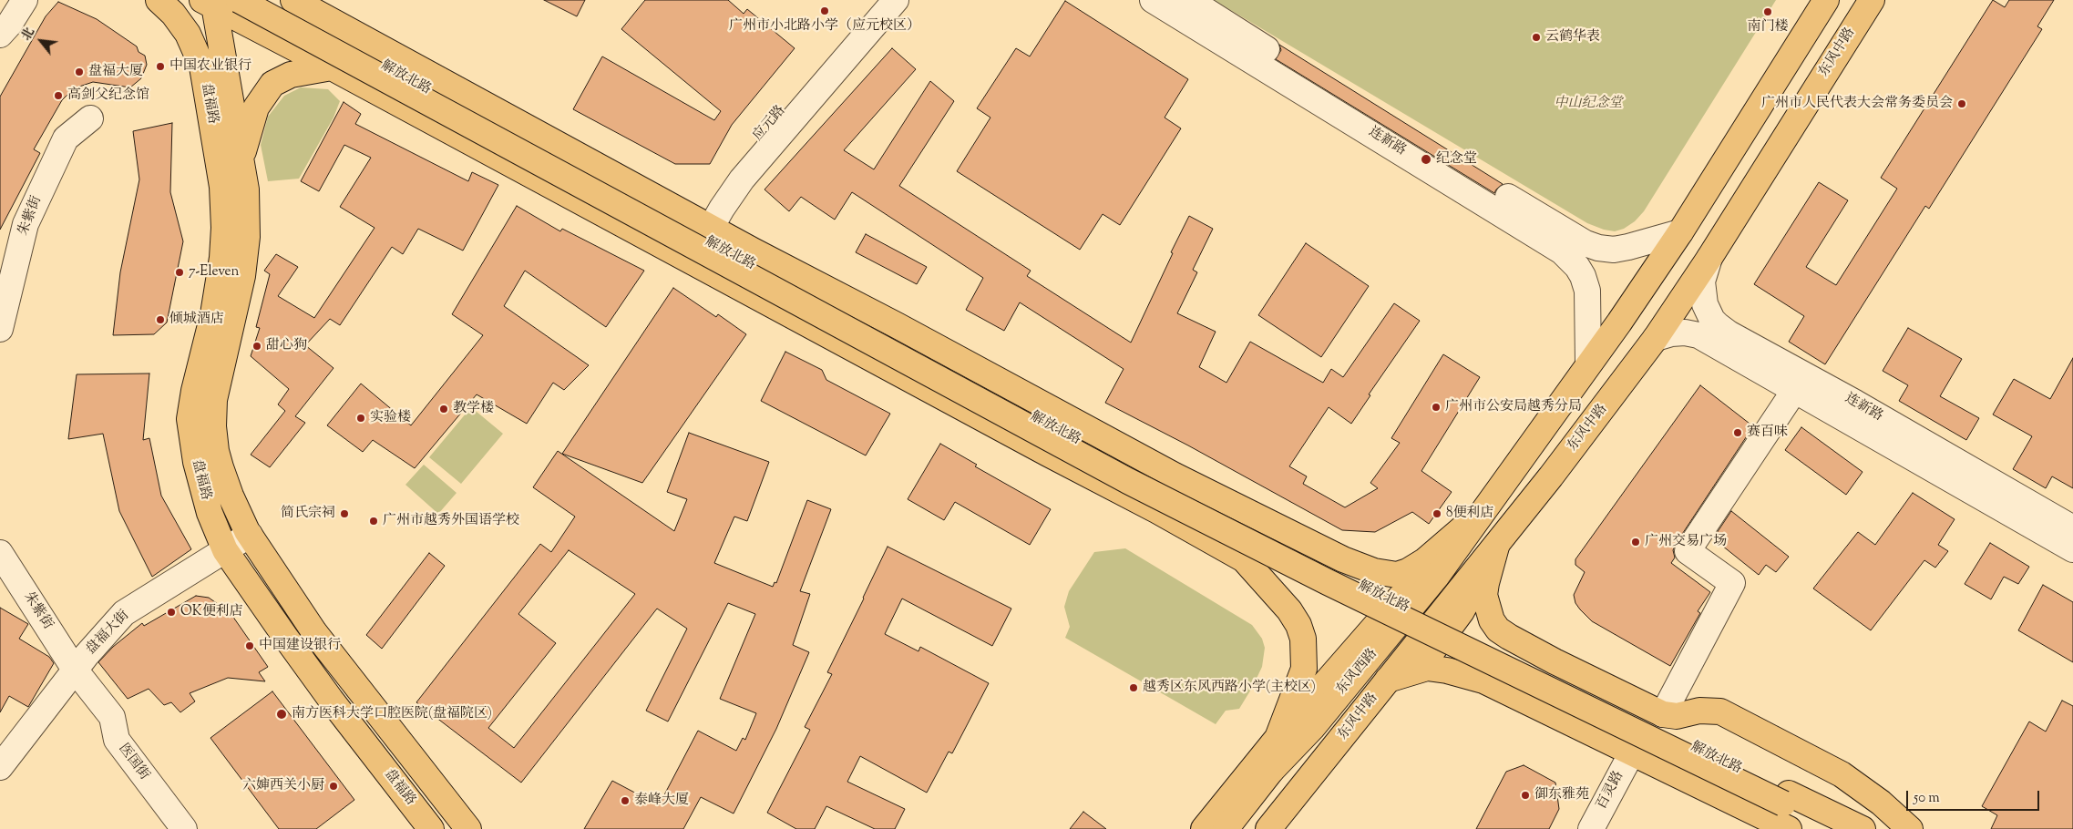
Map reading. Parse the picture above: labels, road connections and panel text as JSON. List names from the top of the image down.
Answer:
{
  "streets": {
    "main road": [
      "东风中路",
      "解放北路",
      "盘福路",
      "应元路",
      "东风西路"
    ],
    "street": [
      "连新路",
      "朱紫街",
      "盘福大街",
      "医国街",
      "百灵路"
    ]
  },
  "crossings": [
    ["东风中路", "连新路"],
    ["解放北路", "应元路"],
    ["解放北路", "东风西路"],
    ["盘福路", "盘福大街"],
    ["朱紫街", "盘福大街"],
    ["朱紫街", "医国街"],
    ["盘福大街", "医国街"]
  ],
  "parks": ["中山纪念堂"],
  "places": [
    "广州市小北路小学（应元校区）",
    "南门楼",
    "云鹤华表",
    "中国农业银行",
    "盘福大厦",
    "高剑父纪念馆",
    "广州市人民代表大会常务委员会",
    "纪念堂",
    "7-Eleven",
    "倾城酒店",
    "甜心狗",
    "广州市公安局越秀分局",
    "教学楼",
    "实验楼",
    "赛百味",
    "简氏宗祠",
    "8便利店",
    "广州市越秀外国语学校",
    "广州交易广场",
    "OK便利店",
    "中国建设银行",
    "越秀区东风西路小学(主校区)",
    "南方医科大学口腔医院(盘福院区)",
    "六婶西关小厨",
    "御东雅苑",
    "泰峰大厦"
  ],
  "scale_bar": "50 m",
  "north": "top left"
}
